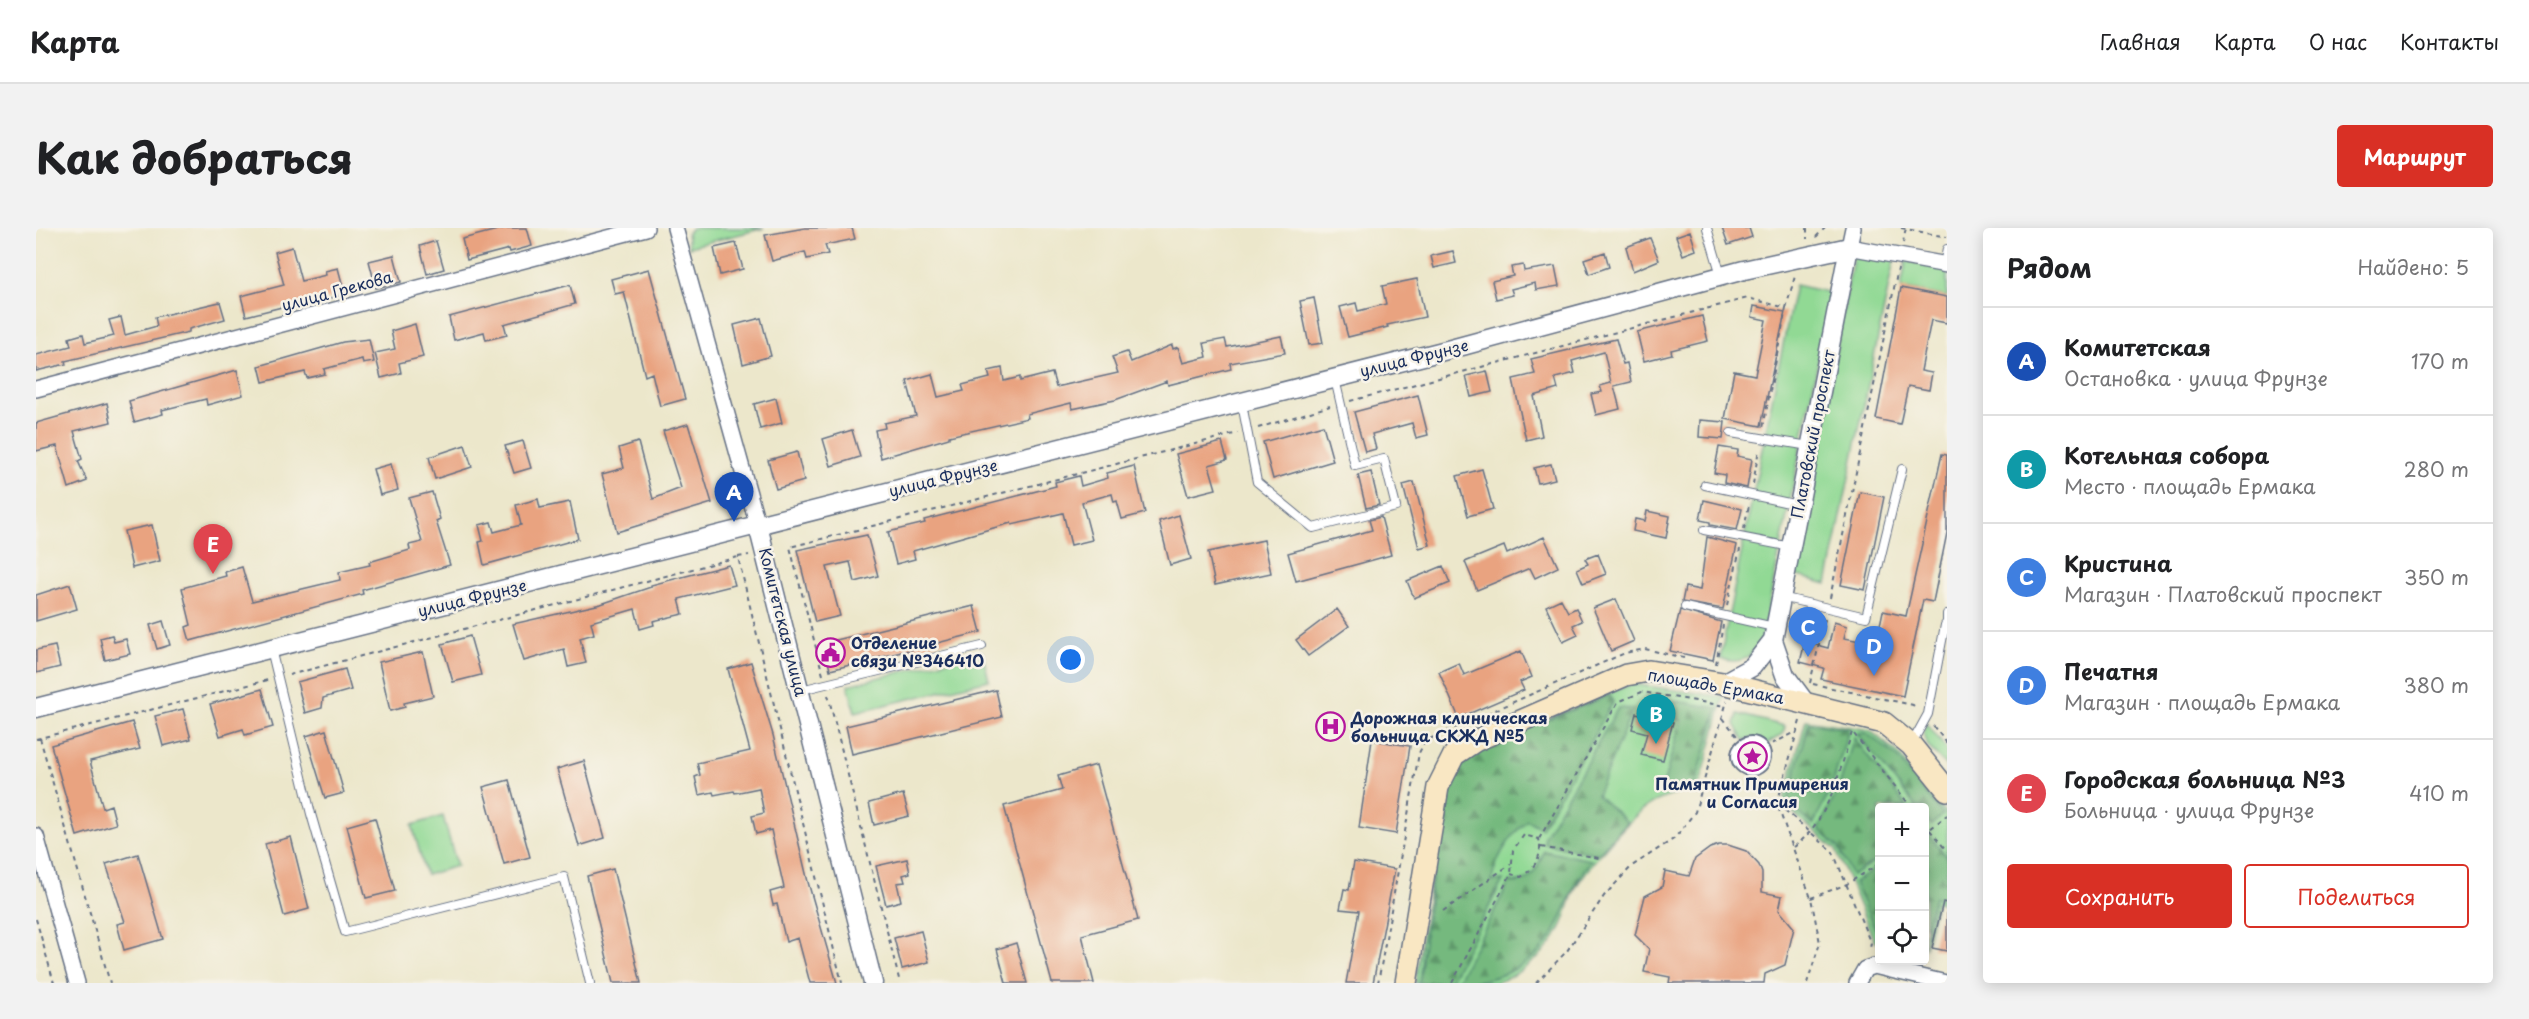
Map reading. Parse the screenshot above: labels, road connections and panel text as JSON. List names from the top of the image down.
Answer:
{
  "streets": {
    "main road": ["площадь Ермака"],
    "street": [
      "улица Грекова",
      "улица Фрунзе",
      "Платовский проспект",
      "Комитетская улица"
    ]
  },
  "crossings": [
    ["улица Фрунзе", "Платовский проспект"],
    ["улица Фрунзе", "Комитетская улица"],
    ["Платовский проспект", "площадь Ермака"]
  ],
  "places": {
    "public building": ["Отделение связи №346410"],
    "hospital": ["Дорожная клиническая больница СКЖД №5"],
    "place": ["Памятник Примирения и Cогласия"]
  },
  "page": {
    "header": "Карта",
    "nav": [
      "Главная",
      "Карта",
      "О нас",
      "Контакты"
    ],
    "title": "Как добраться",
    "buttons": [
      "Маршрут",
      ["Сохранить", "Поделиться"]
    ],
    "heading": ["Рядом", "Найдено: 5"],
    "list": [
      {
        "mark": "A",
        "name": "Комитетская",
        "note": "Остановка · улица Фрунзе",
        "value": "170 m"
      },
      {
        "mark": "B",
        "name": "Котельная собора",
        "note": "Место · площадь Ермака",
        "value": "280 m"
      },
      {
        "mark": "C",
        "name": "Кристина",
        "note": "Магазин · Платовский проспект",
        "value": "350 m"
      },
      {
        "mark": "D",
        "name": "Печатня",
        "note": "Магазин · площадь Ермака",
        "value": "380 m"
      },
      {
        "mark": "E",
        "name": "Городская больница №3",
        "note": "Больница · улица Фрунзе",
        "value": "410 m"
      }
    ],
    "pins": [
      "A",
      "E",
      "C",
      "D",
      "B"
    ],
    "map_buttons": ["+", "−"]
  }
}
